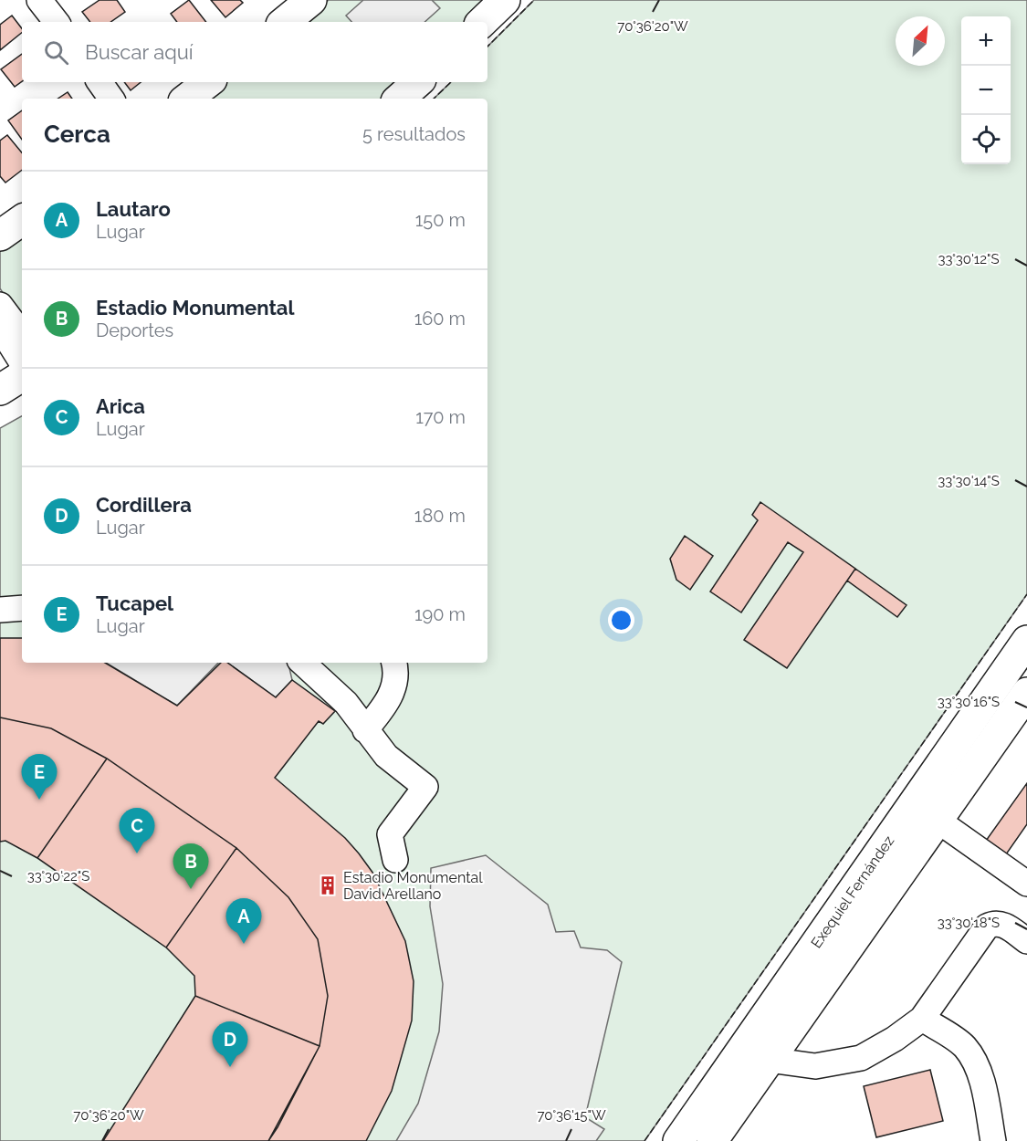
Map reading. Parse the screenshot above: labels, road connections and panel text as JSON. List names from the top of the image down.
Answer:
{
  "streets": {
    "main road": ["Exequiel Fernández"]
  },
  "places": {
    "building": ["Estadio Monumental David Arellano"]
  },
  "north": "top right",
  "page": {
    "map_buttons": ["+", "−"],
    "search": "Buscar aquí",
    "heading": ["Cerca", "5 resultados"],
    "list": [
      {
        "mark": "A",
        "name": "Lautaro",
        "note": "Lugar",
        "value": "150 m"
      },
      {
        "mark": "B",
        "name": "Estadio Monumental",
        "note": "Deportes",
        "value": "160 m"
      },
      {
        "mark": "C",
        "name": "Arica",
        "note": "Lugar",
        "value": "170 m"
      },
      {
        "mark": "D",
        "name": "Cordillera",
        "note": "Lugar",
        "value": "180 m"
      },
      {
        "mark": "E",
        "name": "Tucapel",
        "note": "Lugar",
        "value": "190 m"
      }
    ],
    "pins": [
      "E",
      "C",
      "B",
      "A",
      "D"
    ]
  },
  "coordinates": [
    "70°36'20\"W",
    "33°30'12\"S",
    "33°30'14\"S",
    "33°30'16\"S",
    "33°30'22\"S",
    "33°30'18\"S",
    "70°36'15\"W"
  ]
}
